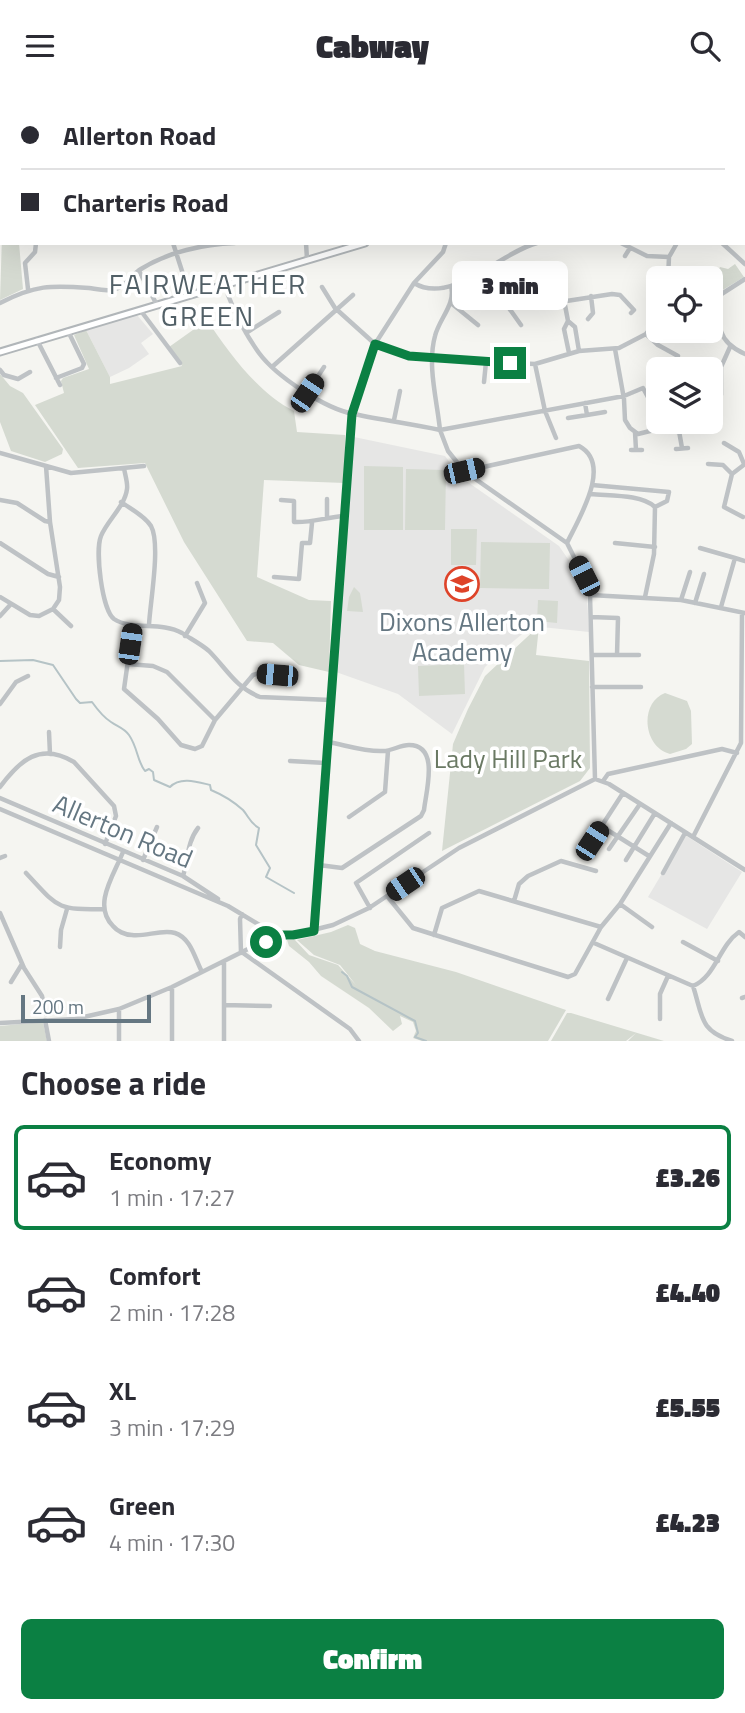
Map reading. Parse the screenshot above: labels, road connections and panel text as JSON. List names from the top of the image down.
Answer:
{
  "streets": {
    "street": ["Allerton Road"]
  },
  "districts": ["FAIRWEATHER GREEN"],
  "parks": ["Lady Hill Park"],
  "places": {
    "school or university": ["Dixons Allerton Academy"]
  },
  "scale_bar": "200 m",
  "page": {
    "header": "Cabway",
    "banner": ["Allerton Road", "Charteris Road"],
    "bubble": "3 min",
    "scale": "200 m",
    "heading": "Choose a ride",
    "list": [
      {
        "name": "Economy",
        "note": "1 min · 17:27",
        "value": "£3.26"
      },
      {
        "name": "Comfort",
        "note": "2 min · 17:28",
        "value": "£4.40"
      },
      {
        "name": "XL",
        "note": "3 min · 17:29",
        "value": "£5.55"
      },
      {
        "name": "Green",
        "note": "4 min · 17:30",
        "value": "£4.23"
      }
    ],
    "buttons": "Confirm"
  }
}
